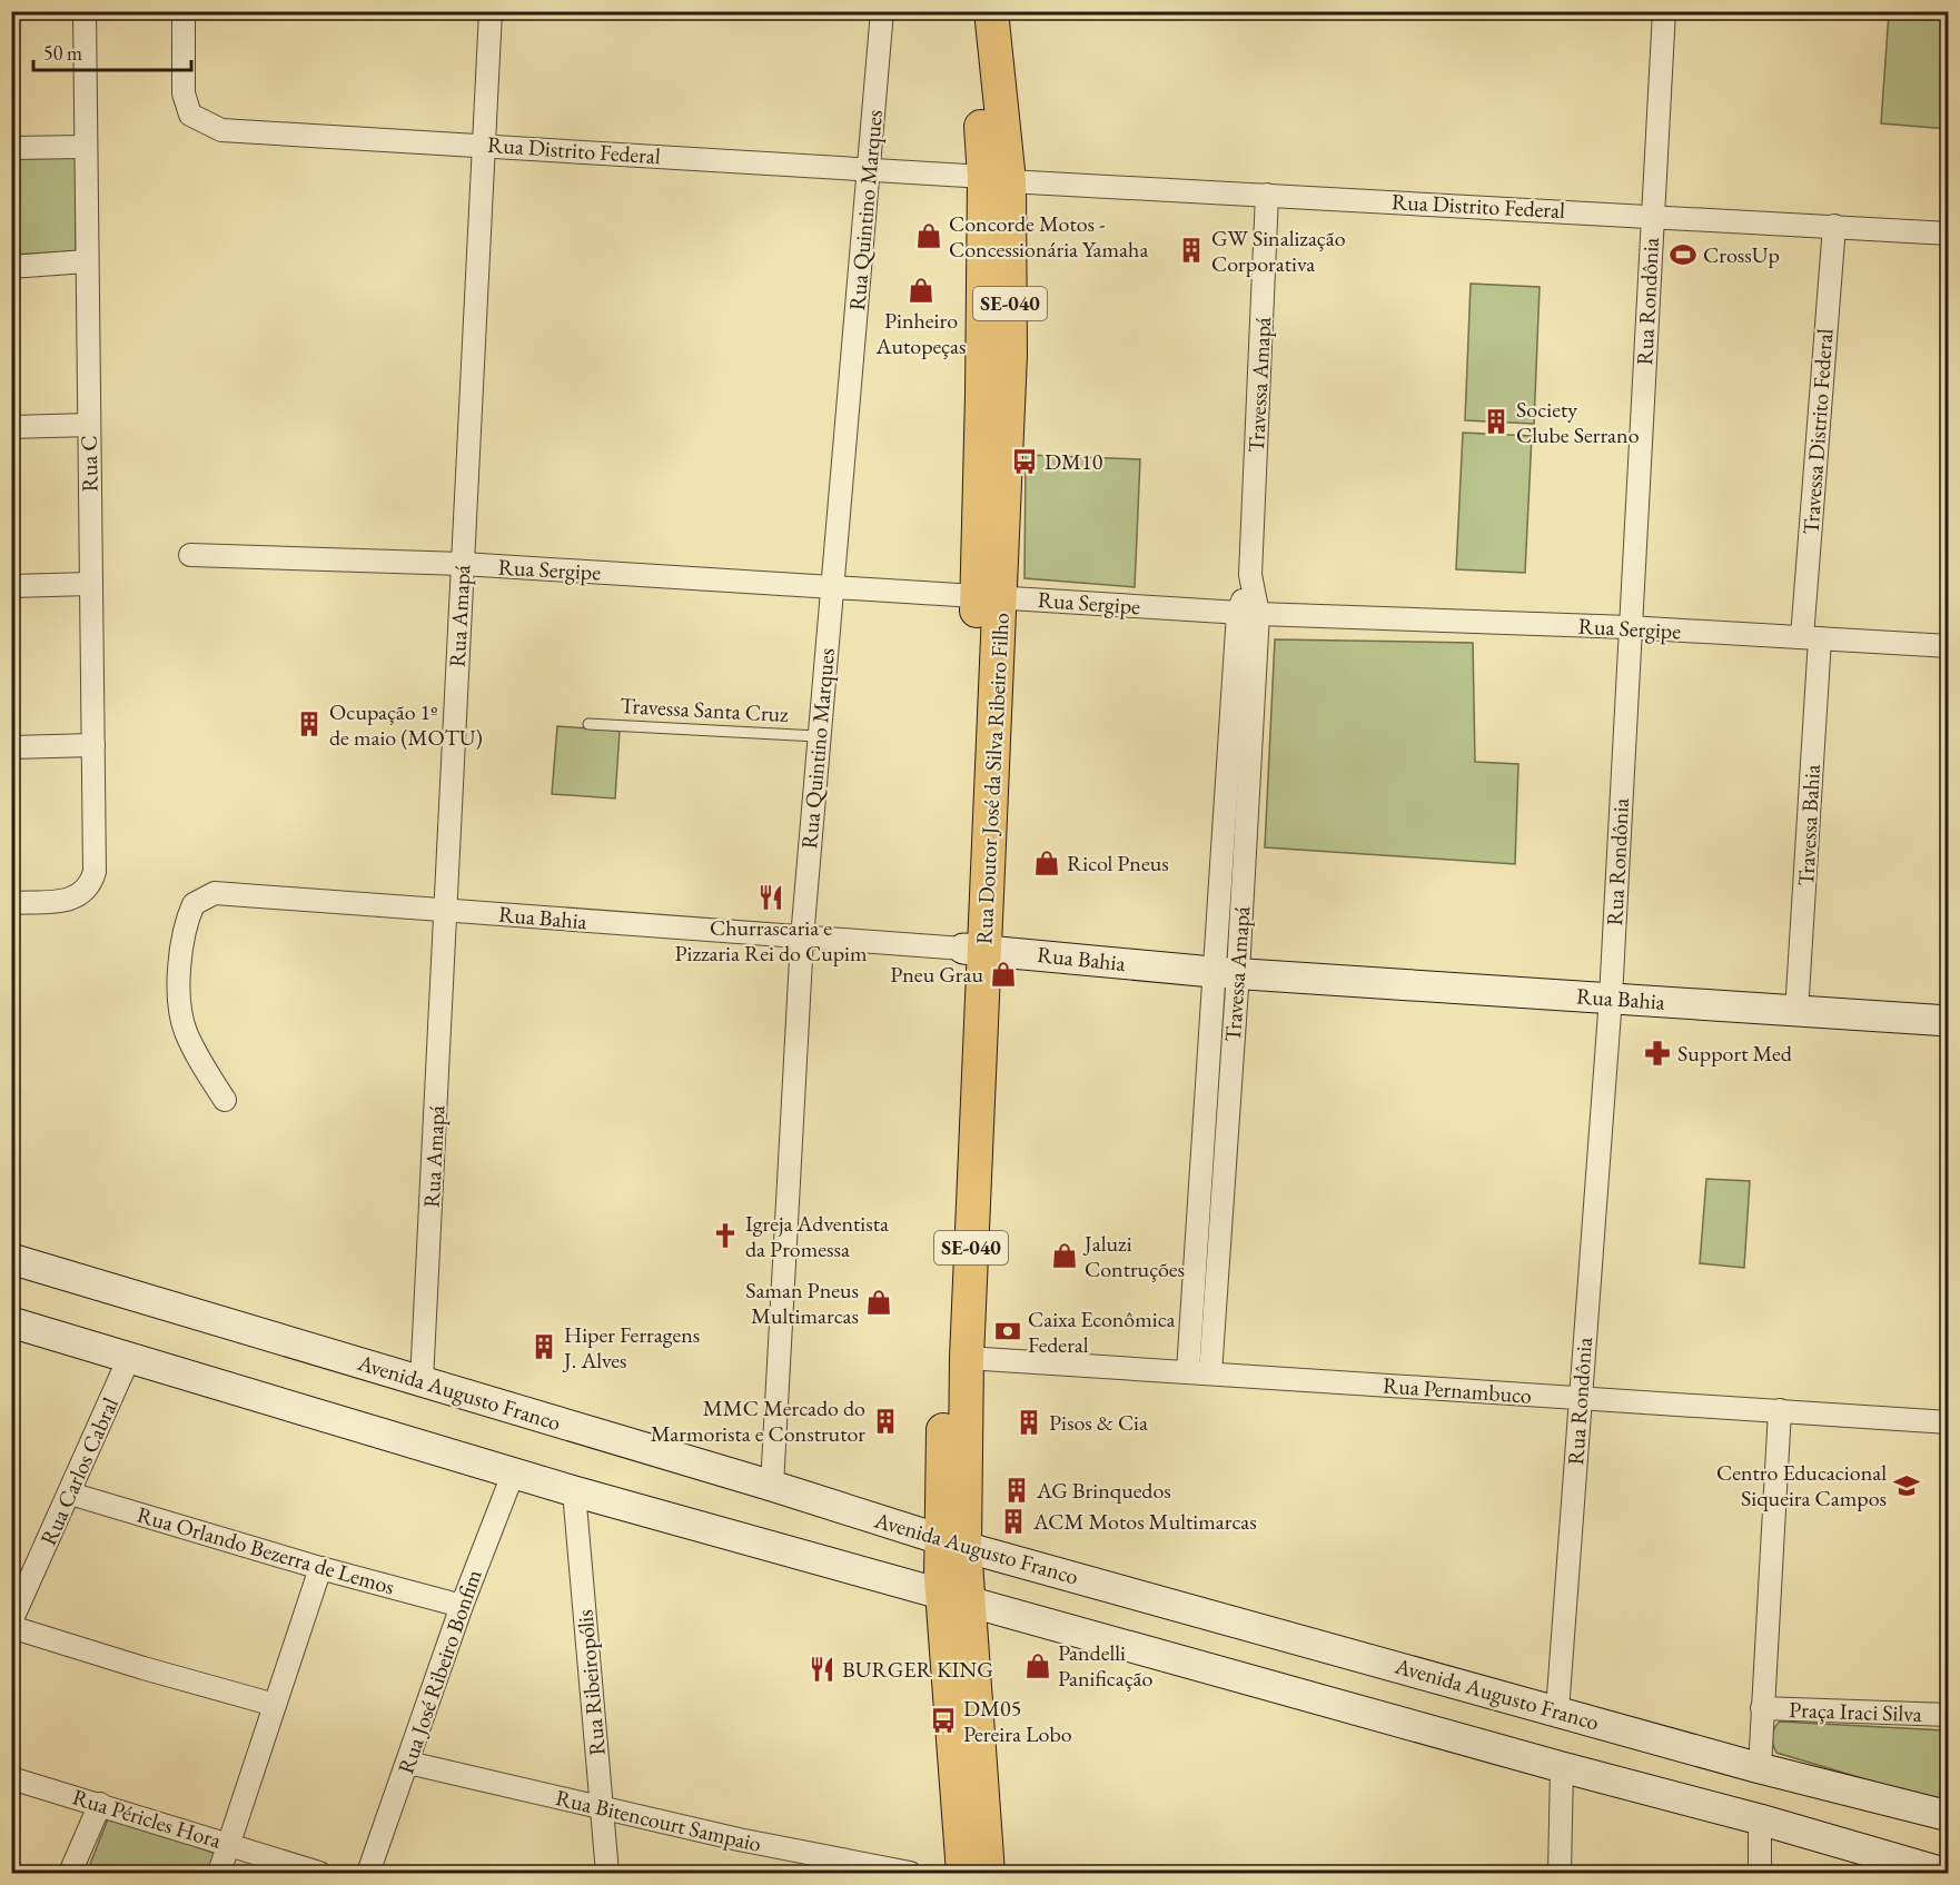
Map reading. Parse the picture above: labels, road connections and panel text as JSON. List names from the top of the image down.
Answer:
{
  "streets": {
    "main road": [
      "SE-040",
      "Rua Doutor José da Silva Ribeiro Filho",
      "Rua Bahia",
      "Avenida Augusto Franco"
    ],
    "street": [
      "Rua Distrito Federal",
      "Rua Quintino Marques",
      "Rua Rondônia",
      "Travessa Amapá",
      "Travessa Distrito Federal",
      "Rua C",
      "Rua Sergipe",
      "Rua Amapá",
      "Travessa Bahia",
      "Rua Pernambuco",
      "Rua Carlos Cabral",
      "Rua Orlando Bezerra de Lemos",
      "Rua José Ribeiro Bonfim",
      "Rua Ribeiropólis",
      "Praça Iraci Silva",
      "Rua Péricles Hora",
      "Rua Bitencourt Sampaio"
    ],
    "lane": ["Travessa Santa Cruz"]
  },
  "crossings": [
    ["Rua Distrito Federal", "Rua Quintino Marques"],
    ["Rua Distrito Federal", "Rua Rondônia"],
    ["Rua Distrito Federal", "Travessa Amapá"],
    ["Rua Distrito Federal", "Travessa Distrito Federal"],
    ["Rua Distrito Federal", "Rua Amapá"],
    ["Rua Distrito Federal", "Rua Doutor José da Silva Ribeiro Filho"],
    ["Rua Quintino Marques", "Rua Sergipe"],
    ["Rua Quintino Marques", "Travessa Santa Cruz"],
    ["Rua Quintino Marques", "Rua Bahia"],
    ["Rua Quintino Marques", "Avenida Augusto Franco"],
    ["Rua Rondônia", "Rua Sergipe"],
    ["Rua Rondônia", "Rua Bahia"],
    ["Rua Rondônia", "Rua Pernambuco"],
    ["Rua Rondônia", "Avenida Augusto Franco"],
    ["SE-040", "Rua Doutor José da Silva Ribeiro Filho"],
    ["SE-040", "Avenida Augusto Franco"],
    ["Travessa Amapá", "Rua Sergipe"],
    ["Travessa Amapá", "Rua Bahia"],
    ["Travessa Amapá", "Rua Pernambuco"],
    ["Travessa Distrito Federal", "Rua Sergipe"],
    ["Travessa Distrito Federal", "Travessa Bahia"],
    ["Rua Sergipe", "Rua Amapá"],
    ["Rua Sergipe", "Rua Doutor José da Silva Ribeiro Filho"],
    ["Rua Sergipe", "Travessa Bahia"],
    ["Rua Amapá", "Rua Bahia"],
    ["Rua Amapá", "Avenida Augusto Franco"],
    ["Rua Doutor José da Silva Ribeiro Filho", "Rua Bahia"],
    ["Rua Doutor José da Silva Ribeiro Filho", "Rua Pernambuco"],
    ["Rua Doutor José da Silva Ribeiro Filho", "Avenida Augusto Franco"],
    ["Travessa Bahia", "Rua Bahia"],
    ["Rua Carlos Cabral", "Rua Orlando Bezerra de Lemos"],
    ["Rua Orlando Bezerra de Lemos", "Rua José Ribeiro Bonfim"],
    ["Rua José Ribeiro Bonfim", "Rua Bitencourt Sampaio"],
    ["Rua Ribeiropólis", "Rua Bitencourt Sampaio"]
  ],
  "places": {
    "shop": [
      "Concorde Motos - Concessionária Yamaha",
      "Pinheiro Autopeças",
      "Ricol Pneus",
      "Pneu Grau",
      "Jaluzi Contruções",
      "Saman Pneus Multimarcas",
      "Pandelli Panificação"
    ],
    "building": [
      "GW Sinalização Corporativa",
      "Society Clube Serrano",
      "Ocupação 1º de maio (MOTU)",
      "Hiper Ferragens J. Alves",
      "MMC Mercado do Marmorista e Construtor",
      "Pisos & Cia",
      "AG Brinquedos",
      "ACM Motos Multimarcas"
    ],
    "sports": ["CrossUp"],
    "bus stop": ["DM10", "DM05 Pereira Lobo"],
    "restaurant": ["Churrascaria e Pizzaria Rei do Cupim", "BURGER KING"],
    "pharmacy": ["Support Med"],
    "church": ["Igreja Adventista da Promessa"],
    "bank": ["Caixa Econômica Federal"],
    "school or university": ["Centro Educacional Siqueira Campos"]
  },
  "scale_bar": "50 m"
}
